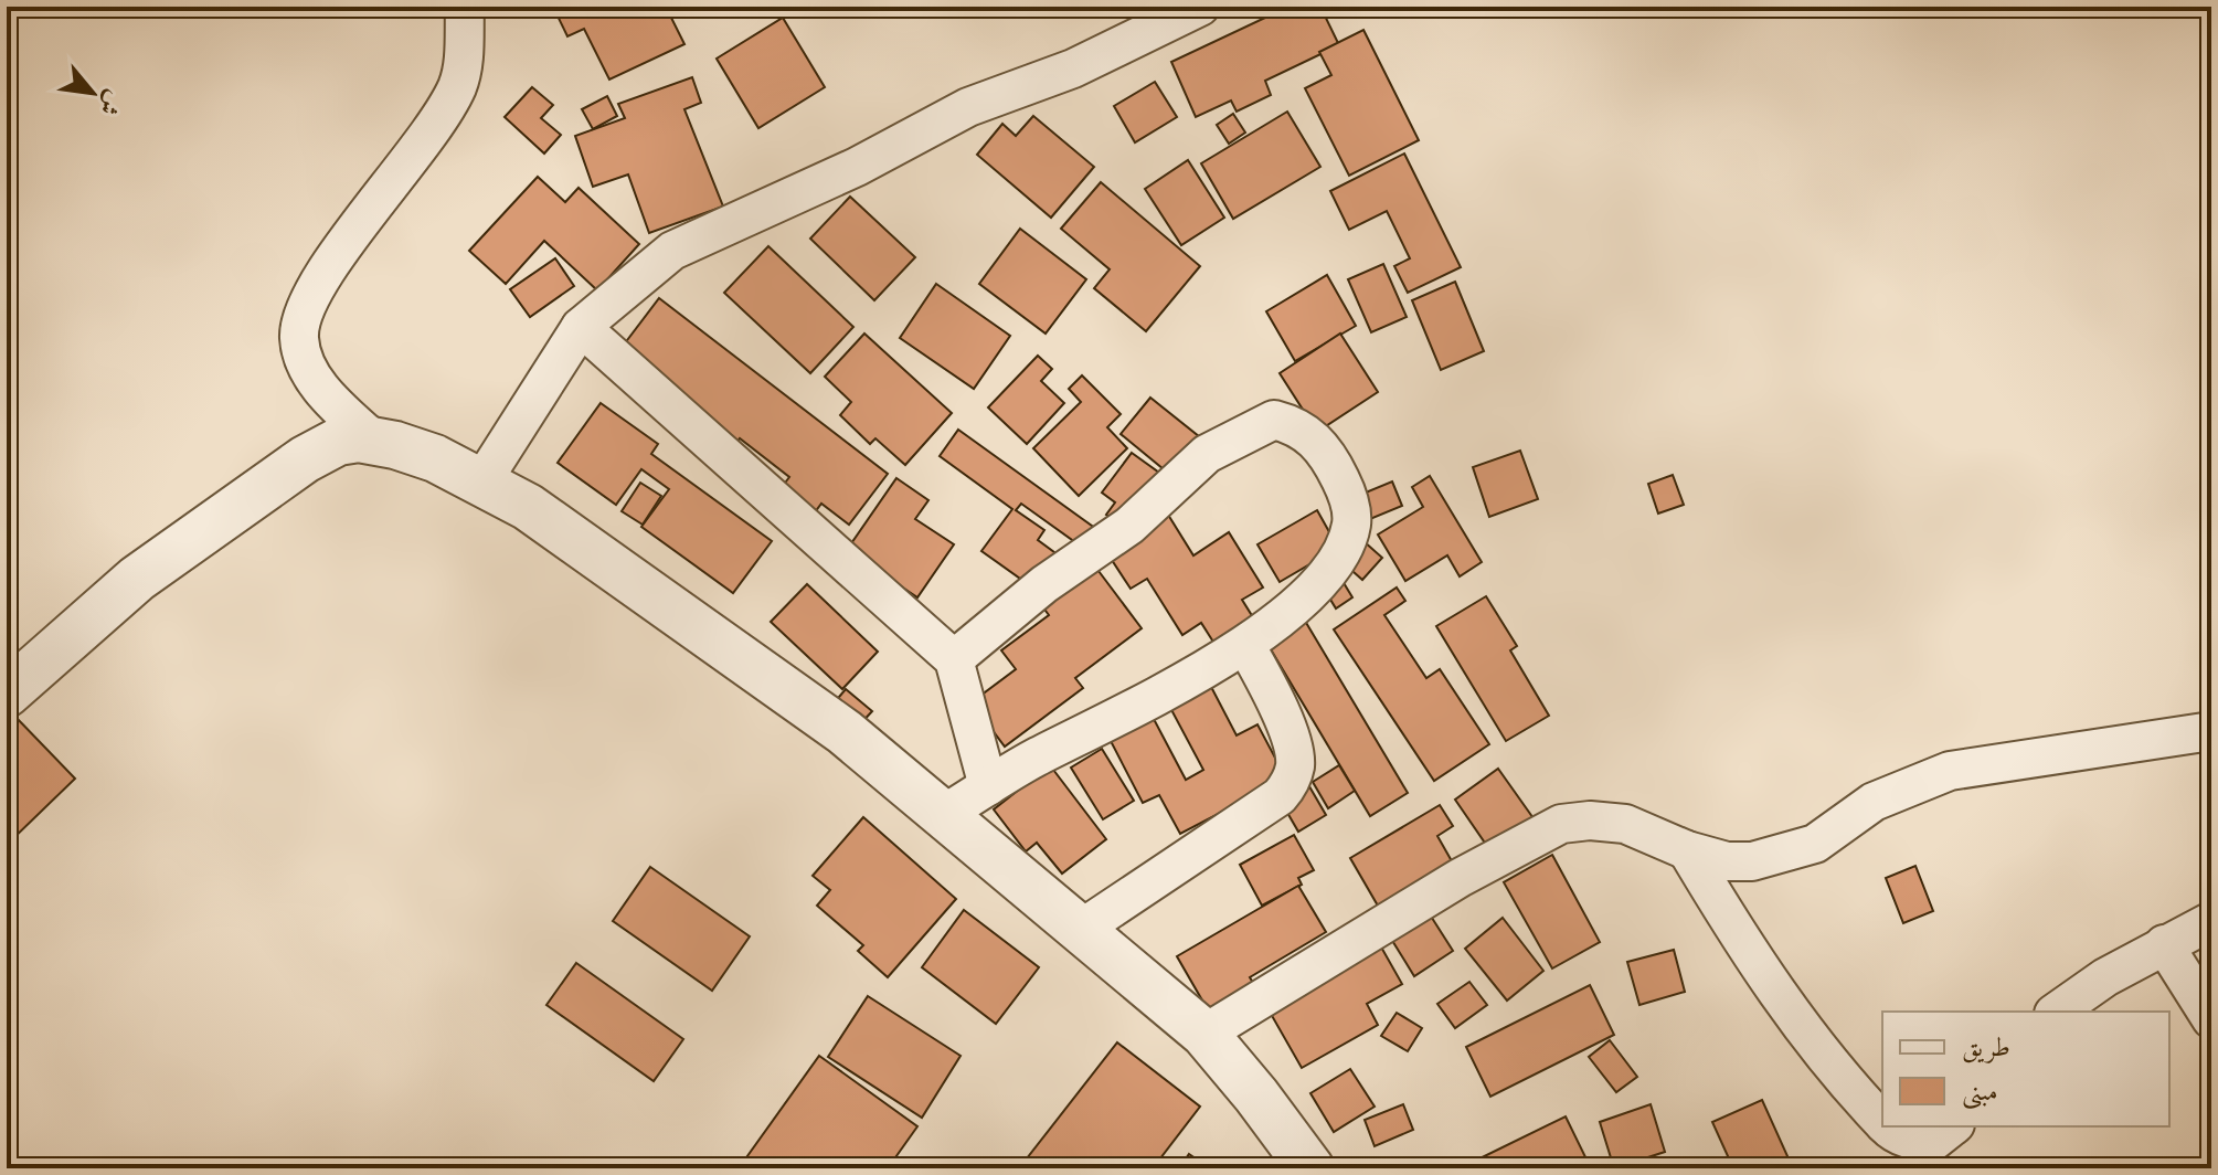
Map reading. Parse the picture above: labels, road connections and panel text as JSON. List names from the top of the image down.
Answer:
{
  "legend": ["طريق", "مبنى"],
  "north": "bottom right"
}
